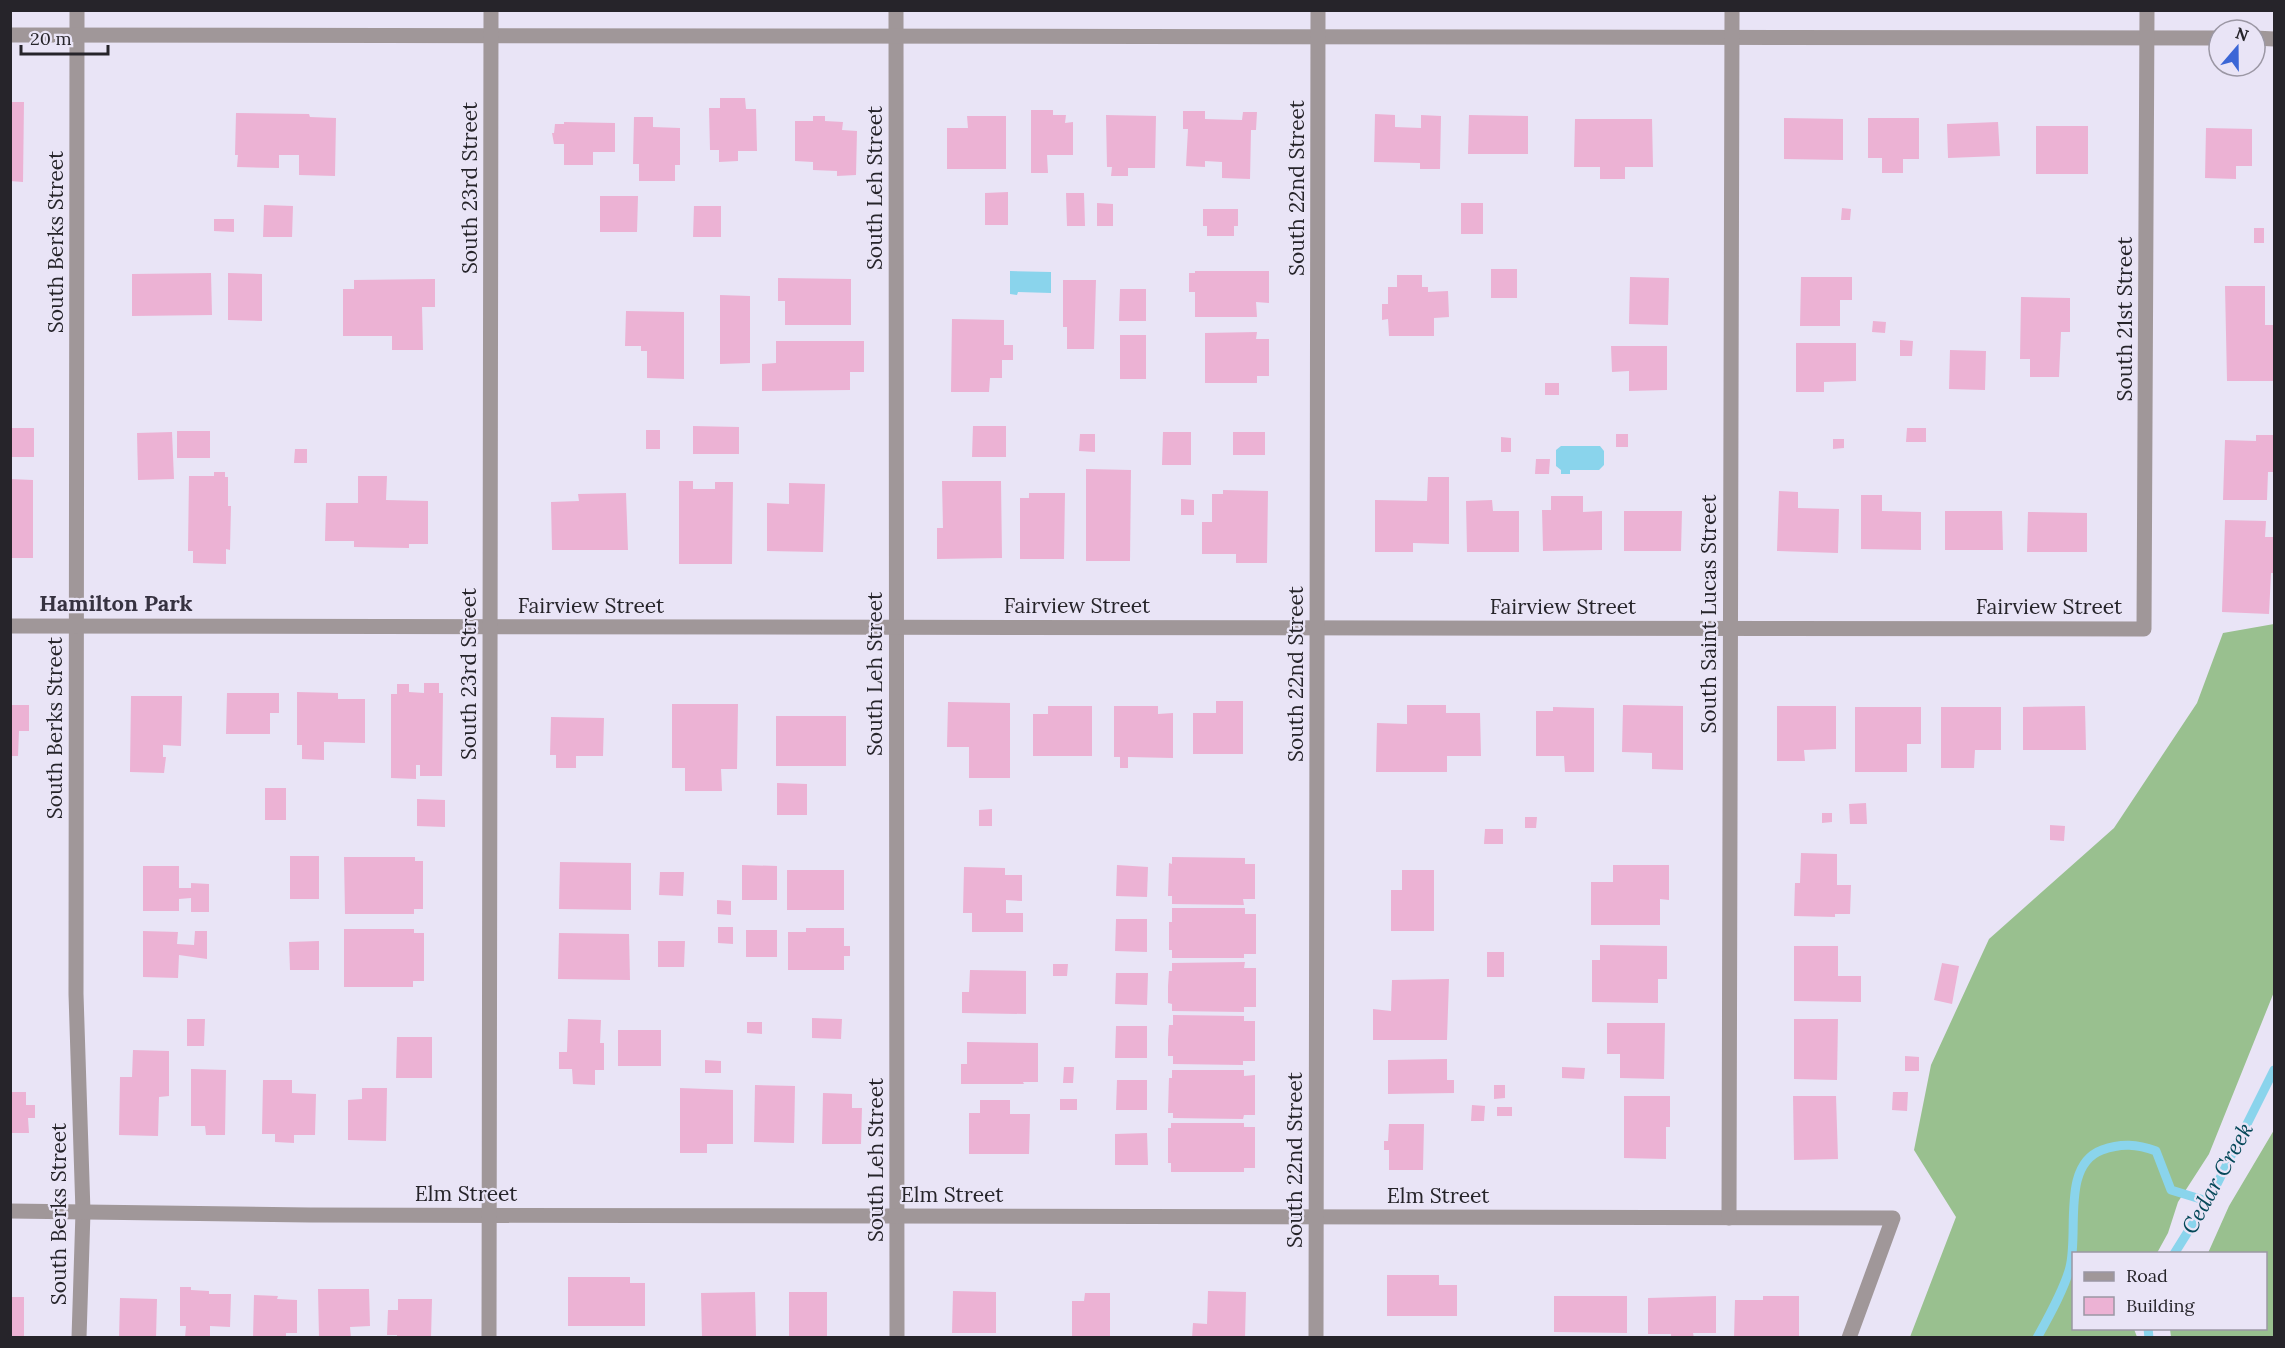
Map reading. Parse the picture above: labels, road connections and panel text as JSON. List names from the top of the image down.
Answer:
{
  "streets": {
    "street": [
      "South 23rd Street",
      "South Leh Street",
      "South 22nd Street",
      "South Berks Street",
      "South 21st Street",
      "Fairview Street",
      "South Saint Lucas Street",
      "Elm Street"
    ]
  },
  "crossings": [
    ["South 23rd Street", "Fairview Street"],
    ["South 23rd Street", "Elm Street"],
    ["South Leh Street", "Fairview Street"],
    ["South Leh Street", "Elm Street"],
    ["South 22nd Street", "Fairview Street"],
    ["South 22nd Street", "Elm Street"],
    ["South Berks Street", "Fairview Street"],
    ["South Berks Street", "Elm Street"],
    ["South 21st Street", "Fairview Street"],
    ["Fairview Street", "South Saint Lucas Street"],
    ["South Saint Lucas Street", "Elm Street"]
  ],
  "districts": ["Hamilton Park"],
  "water": ["Cedar Creek"],
  "legend": ["Road", "Building"],
  "scale_bar": "20 m",
  "north": "top"
}
